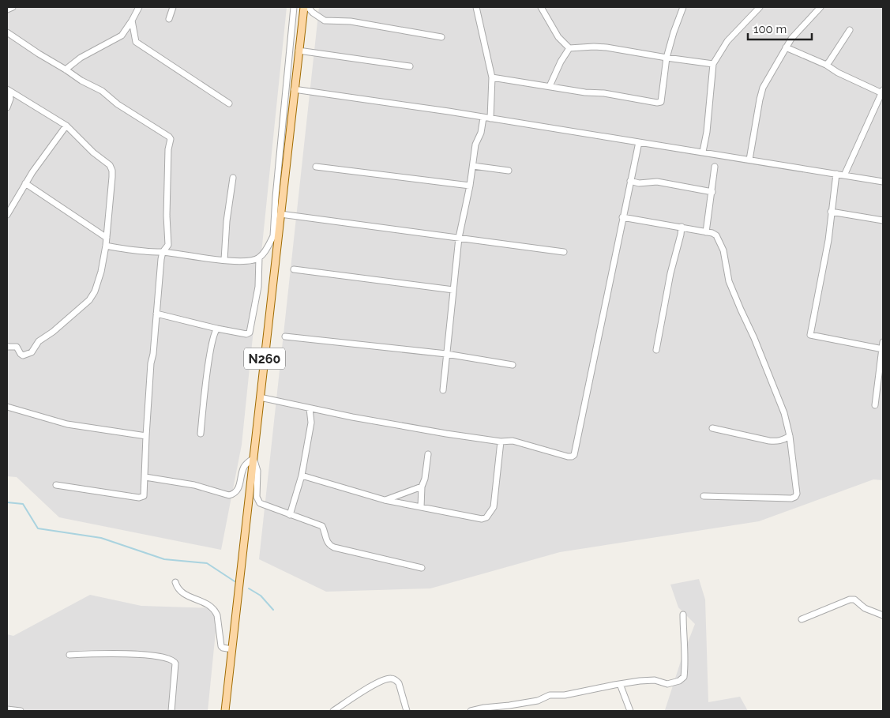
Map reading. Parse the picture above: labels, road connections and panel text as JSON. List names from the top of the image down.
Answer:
{
  "streets": {
    "main road": ["N260"]
  },
  "scale_bar": "100 m"
}
